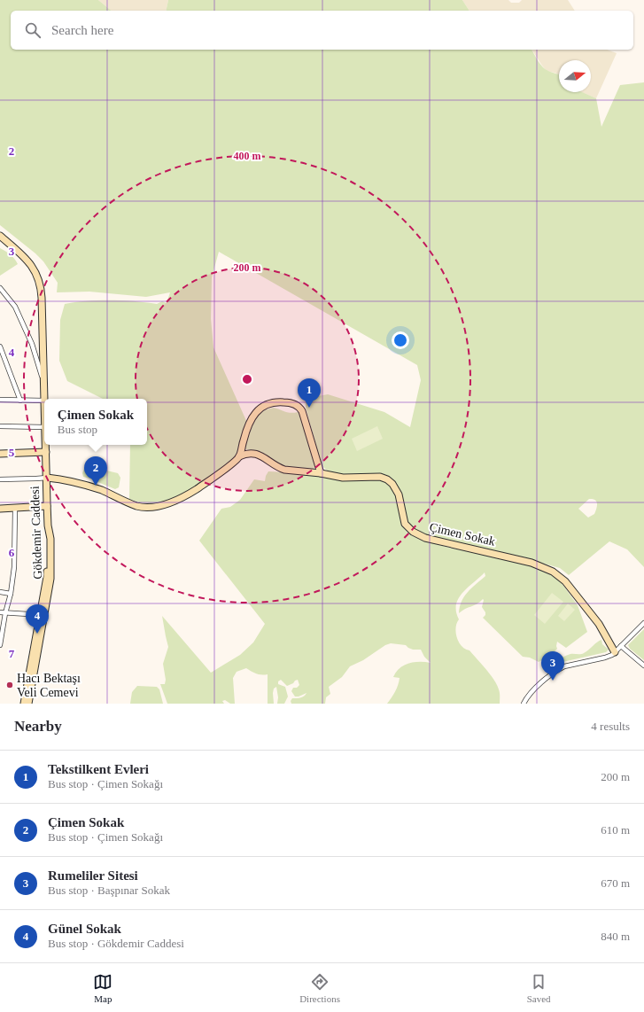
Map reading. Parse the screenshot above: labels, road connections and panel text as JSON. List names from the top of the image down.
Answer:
{
  "streets": {
    "main road": ["Gökdemir Caddesi", "Çimen Sokak"]
  },
  "places": ["Hacı Bektaşı Veli Cemevi"],
  "north": "right",
  "page": {
    "search": "Search here",
    "pins": [
      "1",
      "2",
      "4",
      "3"
    ],
    "popup": ["Çimen Sokak", "Bus stop"],
    "heading": ["Nearby", "4 results"],
    "list": [
      {
        "mark": "1",
        "name": "Tekstilkent Evleri",
        "note": "Bus stop · Çimen Sokağı",
        "value": "200 m"
      },
      {
        "mark": "2",
        "name": "Çimen Sokak",
        "note": "Bus stop · Çimen Sokağı",
        "value": "610 m"
      },
      {
        "mark": "3",
        "name": "Rumeliler Sitesi",
        "note": "Bus stop · Başpınar Sokak",
        "value": "670 m"
      },
      {
        "mark": "4",
        "name": "Günel Sokak",
        "note": "Bus stop · Gökdemir Caddesi",
        "value": "840 m"
      }
    ],
    "nav": ["Map", "Directions", "Saved"]
  },
  "grid": {
    "rows": [
      "2",
      "3",
      "4",
      "5",
      "6",
      "7"
    ]
  },
  "rings": ["400 m", "200 m"]
}
